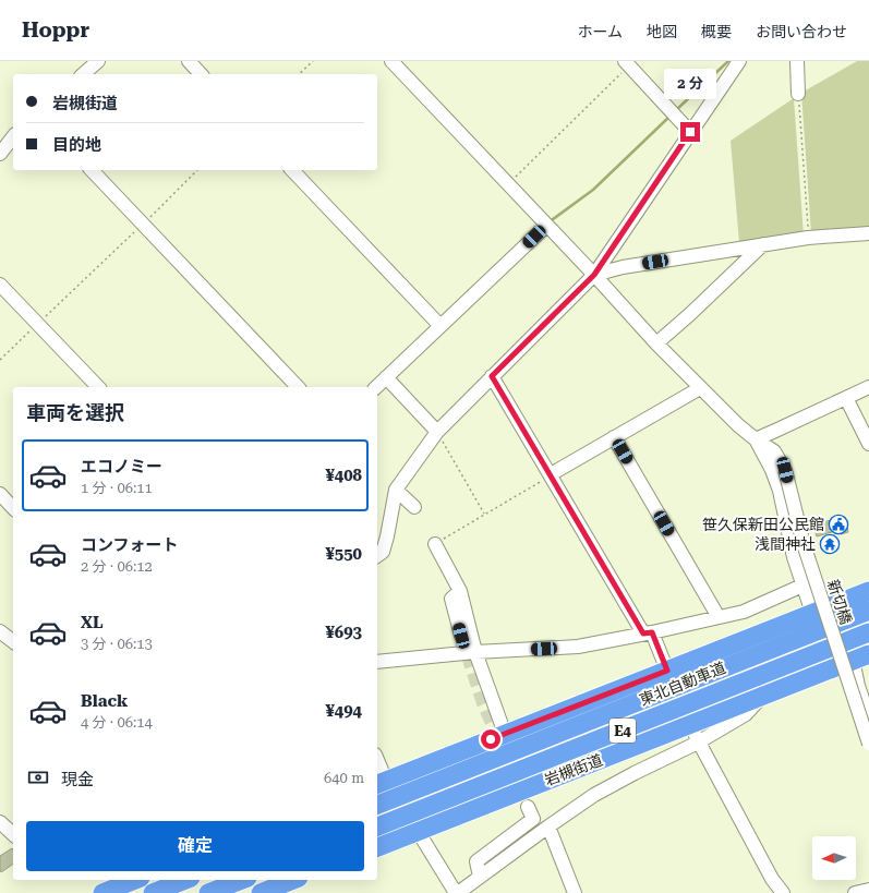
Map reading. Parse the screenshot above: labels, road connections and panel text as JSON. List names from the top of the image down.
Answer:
{
  "streets": {
    "highway": ["東北自動車道", "E4", "岩槻街道"],
    "street": ["新切橋"]
  },
  "places": {
    "public building": ["笹久保新田公民館"],
    "temple": ["浅間神社"]
  },
  "north": "left",
  "page": {
    "header": "Hoppr",
    "nav": [
      "ホーム",
      "地図",
      "概要",
      "お問い合わせ"
    ],
    "bubble": "2 分",
    "banner": ["岩槻街道", "目的地"],
    "heading": "車両を選択",
    "list": [
      {
        "name": "エコノミー",
        "note": "1 分 · 06:11",
        "value": "¥408"
      },
      {
        "name": "コンフォート",
        "note": "2 分 · 06:12",
        "value": "¥550"
      },
      {
        "name": "XL",
        "note": "3 分 · 06:13",
        "value": "¥693"
      },
      {
        "name": "Black",
        "note": "4 分 · 06:14",
        "value": "¥494"
      }
    ],
    "pay": ["現金", "640 m"],
    "buttons": "確定"
  }
}
